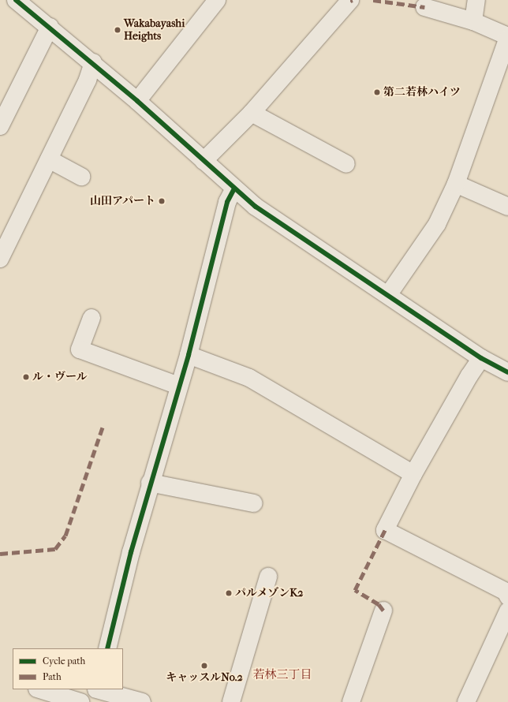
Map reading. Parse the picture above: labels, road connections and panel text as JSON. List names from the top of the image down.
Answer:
{
  "districts": ["若林三丁目"],
  "places": [
    "Wakabayashi Heights",
    "第二若林ハイツ",
    "山田アパート",
    "ル・ヴール",
    "パルメゾンK2",
    "キャッスルNo.2"
  ],
  "legend": ["Cycle path", "Path"]
}
